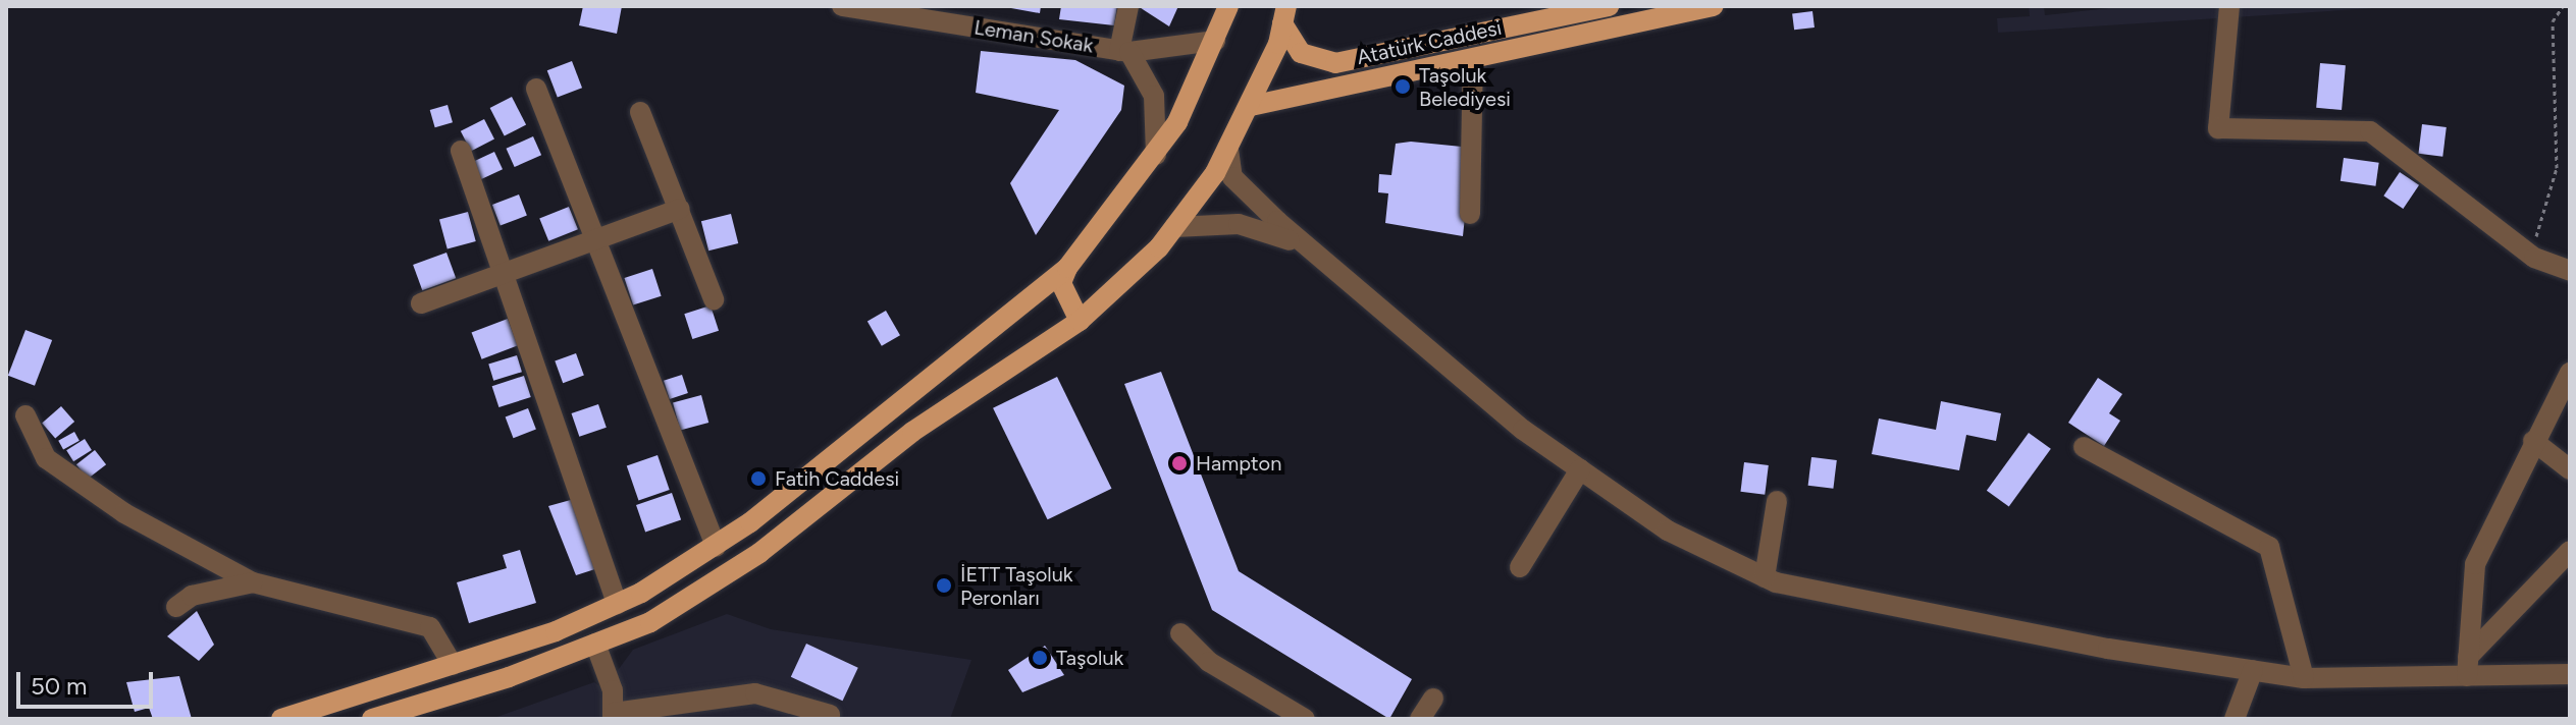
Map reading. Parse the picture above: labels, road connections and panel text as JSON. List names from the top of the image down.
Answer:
{
  "streets": {
    "main road": ["Atatürk Caddesi"],
    "street": ["Leman Sokak"]
  },
  "places": [
    "Taşoluk Belediyesi",
    "Hampton",
    "Fatih Caddesi",
    "İETT Taşoluk Peronları",
    "Taşoluk"
  ],
  "scale_bar": "50 m"
}
